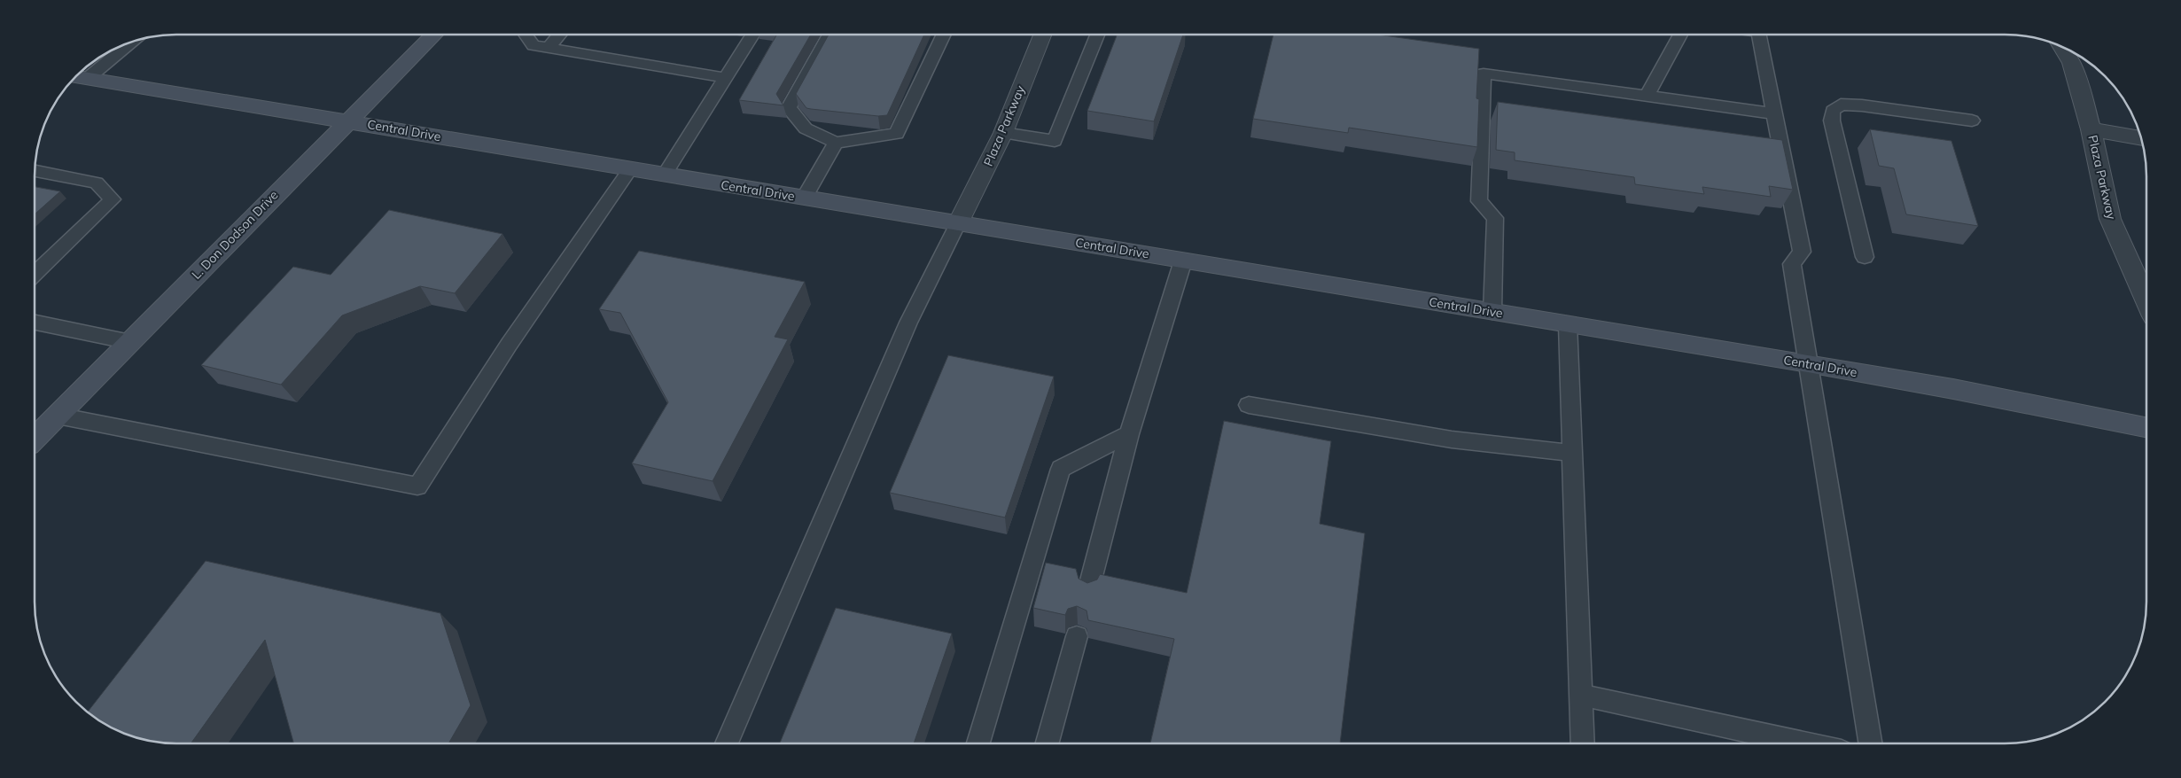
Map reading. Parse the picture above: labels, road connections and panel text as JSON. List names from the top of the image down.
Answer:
{
  "streets": {
    "main road": ["Central Drive", "L. Don Dodson Drive"],
    "street": ["Plaza Parkway"]
  },
  "crossings": [
    ["Plaza Parkway", "Central Drive"],
    ["Central Drive", "L. Don Dodson Drive"]
  ]
}
